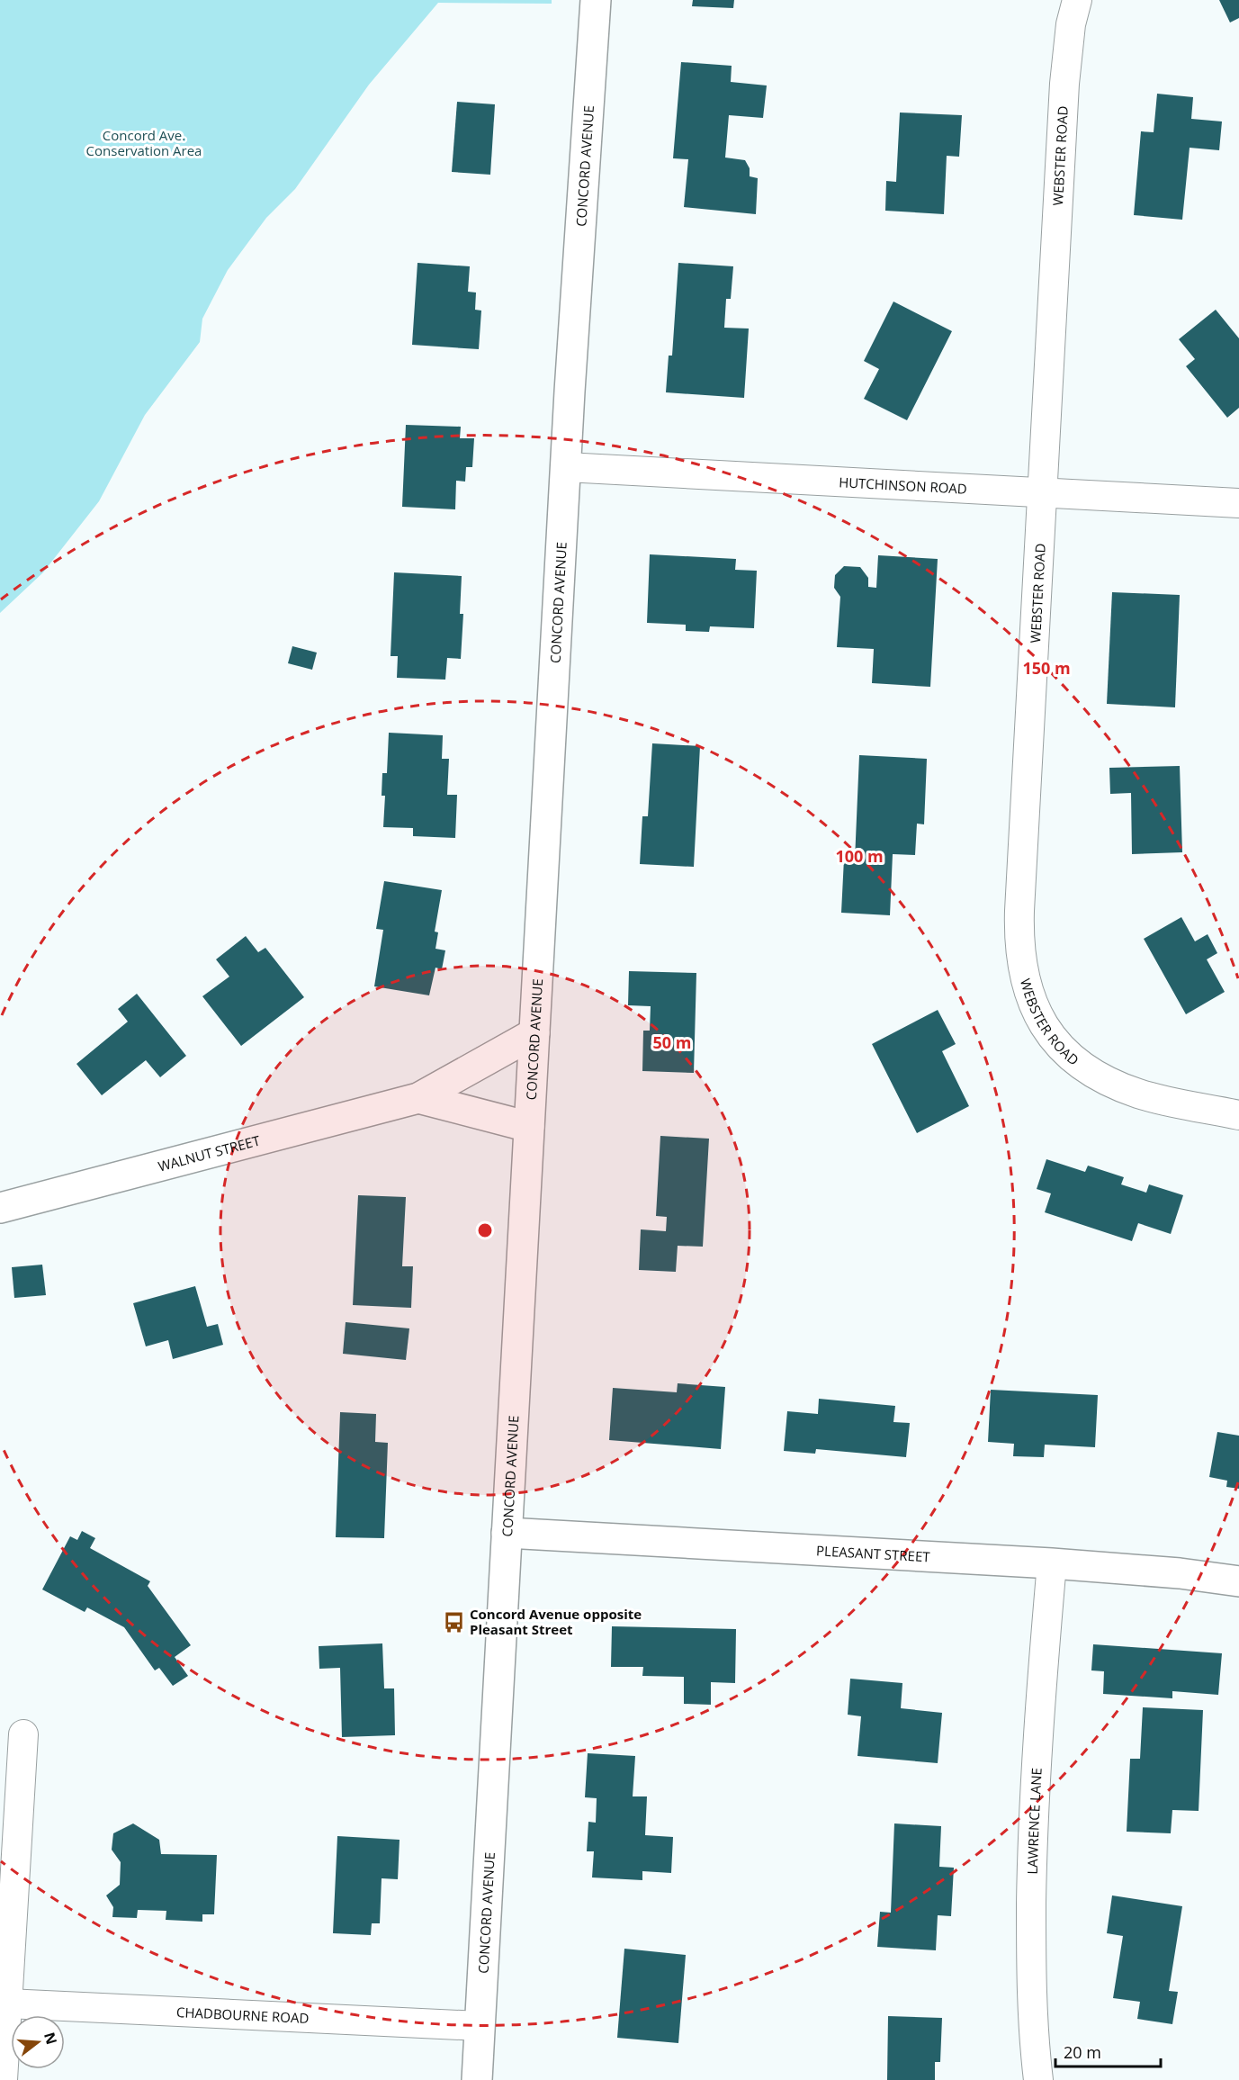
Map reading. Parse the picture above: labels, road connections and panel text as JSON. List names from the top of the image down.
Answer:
{
  "streets": {
    "main road": ["CONCORD AVENUE", "WALNUT STREET", "PLEASANT STREET"],
    "street": [
      "WEBSTER ROAD",
      "HUTCHINSON ROAD",
      "LAWRENCE LANE",
      "CHADBOURNE ROAD"
    ]
  },
  "crossings": [
    ["WEBSTER ROAD", "HUTCHINSON ROAD"],
    ["CONCORD AVENUE", "HUTCHINSON ROAD"],
    ["CONCORD AVENUE", "WALNUT STREET"],
    ["CONCORD AVENUE", "PLEASANT STREET"],
    ["CONCORD AVENUE", "CHADBOURNE ROAD"],
    ["PLEASANT STREET", "LAWRENCE LANE"]
  ],
  "parks": ["Concord Ave. Conservation Area"],
  "places": {
    "bus stop": ["Concord Avenue opposite Pleasant Street"]
  },
  "scale_bar": "20 m",
  "north": "right",
  "rings": ["150 m", "100 m", "50 m"]
}
